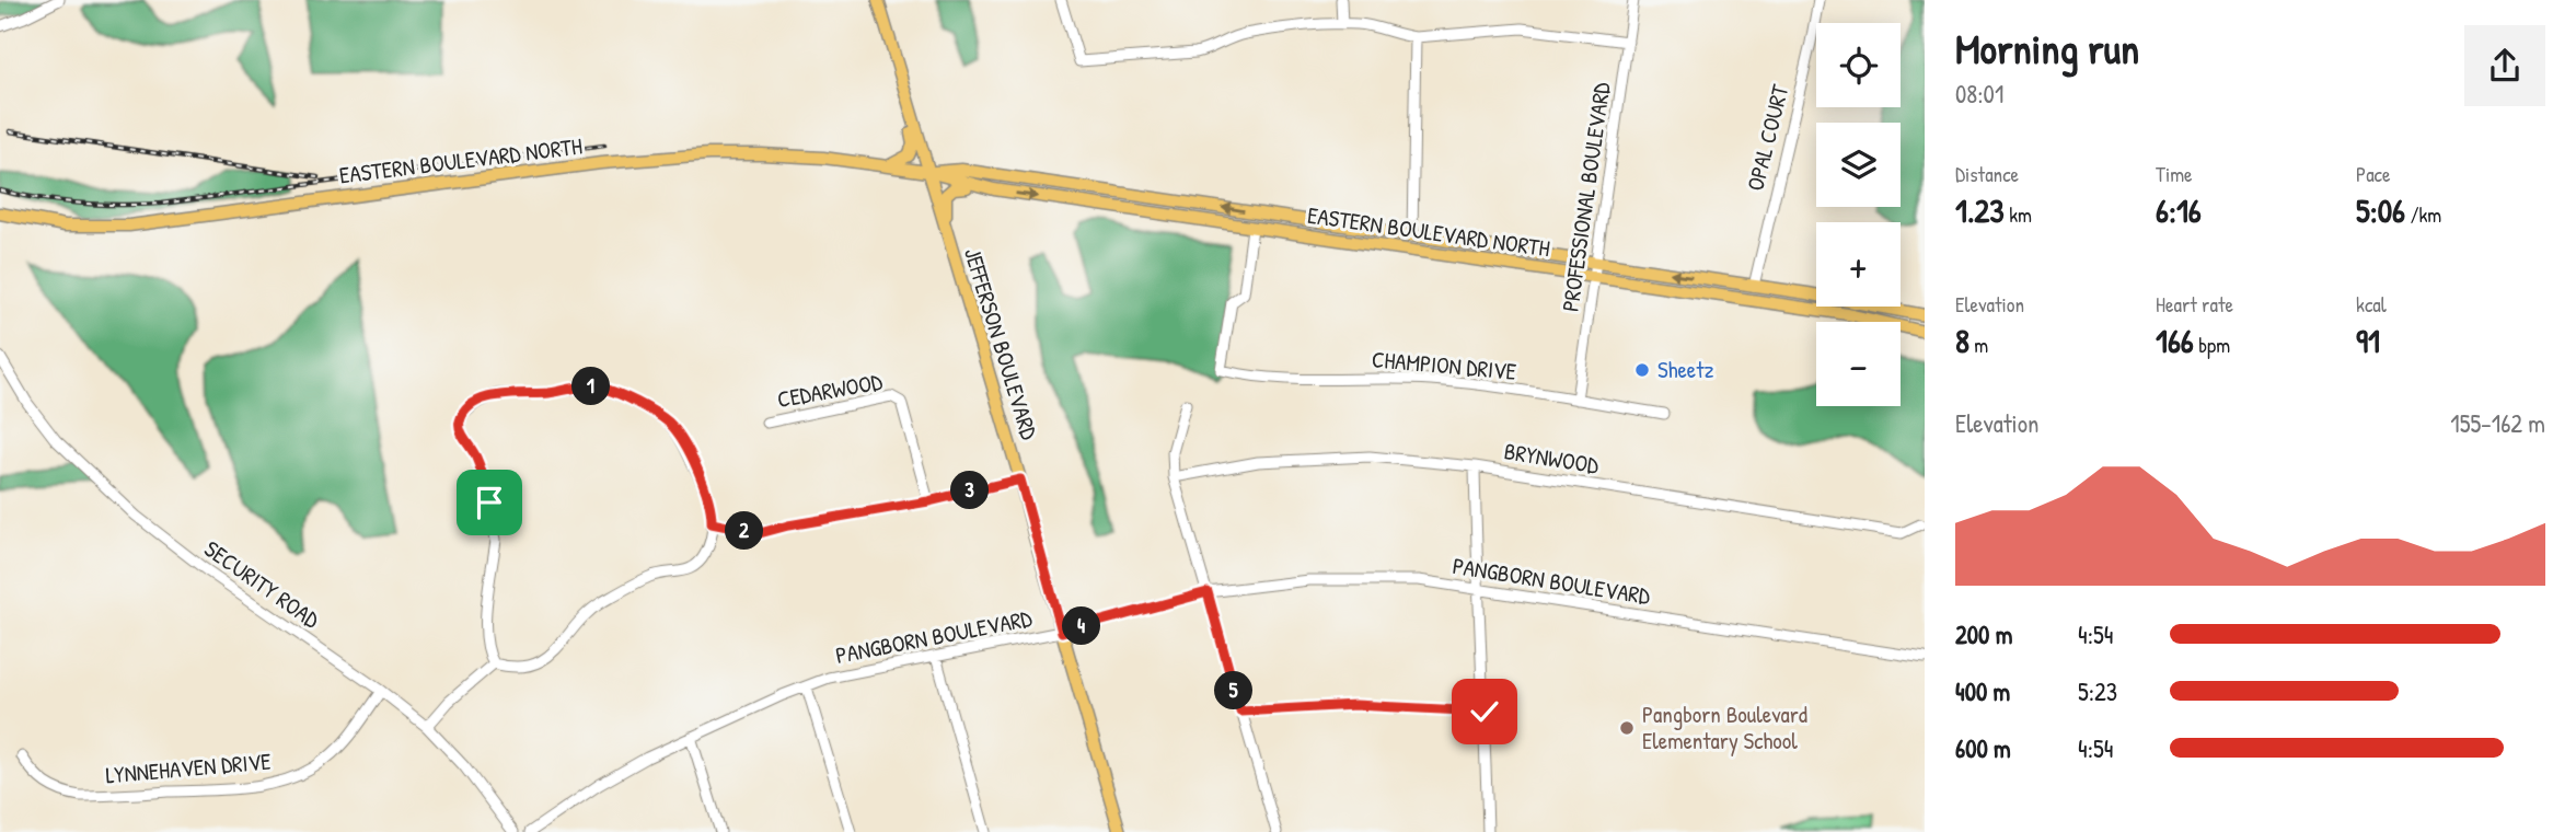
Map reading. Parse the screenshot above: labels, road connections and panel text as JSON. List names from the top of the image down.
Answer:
{
  "streets": {
    "main road": ["EASTERN BOULEVARD NORTH", "JEFFERSON BOULEVARD"],
    "street": [
      "OPAL COURT",
      "PROFESSIONAL BOULEVARD",
      "CHAMPION DRIVE",
      "CEDARWOOD",
      "BRYNWOOD",
      "PANGBORN BOULEVARD",
      "SECURITY ROAD",
      "LYNNEHAVEN DRIVE"
    ]
  },
  "crossings": [
    ["OPAL COURT", "EASTERN BOULEVARD NORTH"],
    ["EASTERN BOULEVARD NORTH", "PROFESSIONAL BOULEVARD"],
    ["EASTERN BOULEVARD NORTH", "JEFFERSON BOULEVARD"],
    ["EASTERN BOULEVARD NORTH", "CHAMPION DRIVE"],
    ["PROFESSIONAL BOULEVARD", "CHAMPION DRIVE"],
    ["JEFFERSON BOULEVARD", "PANGBORN BOULEVARD"],
    ["SECURITY ROAD", "LYNNEHAVEN DRIVE"]
  ],
  "places": ["Sheetz", "Pangborn Boulevard Elementary School"],
  "page": {
    "heading": ["Morning run", "08:01"],
    "map_buttons": ["+", "−"],
    "stats": [
      ["Distance", "1.23 km"],
      ["Time", "6:16"],
      ["Pace", "5:06 /km"],
      ["Elevation", "8 m"],
      ["Heart rate", "166 bpm"],
      ["kcal", "91"]
    ],
    "pins": [
      "1",
      "3",
      "2",
      "4",
      "5"
    ],
    "chart": ["Elevation", "155–162 m"],
    "list": [
      {
        "name": "200 m",
        "note": "4:54"
      },
      {
        "name": "400 m",
        "note": "5:23"
      },
      {
        "name": "600 m",
        "note": "4:54"
      }
    ]
  }
}
